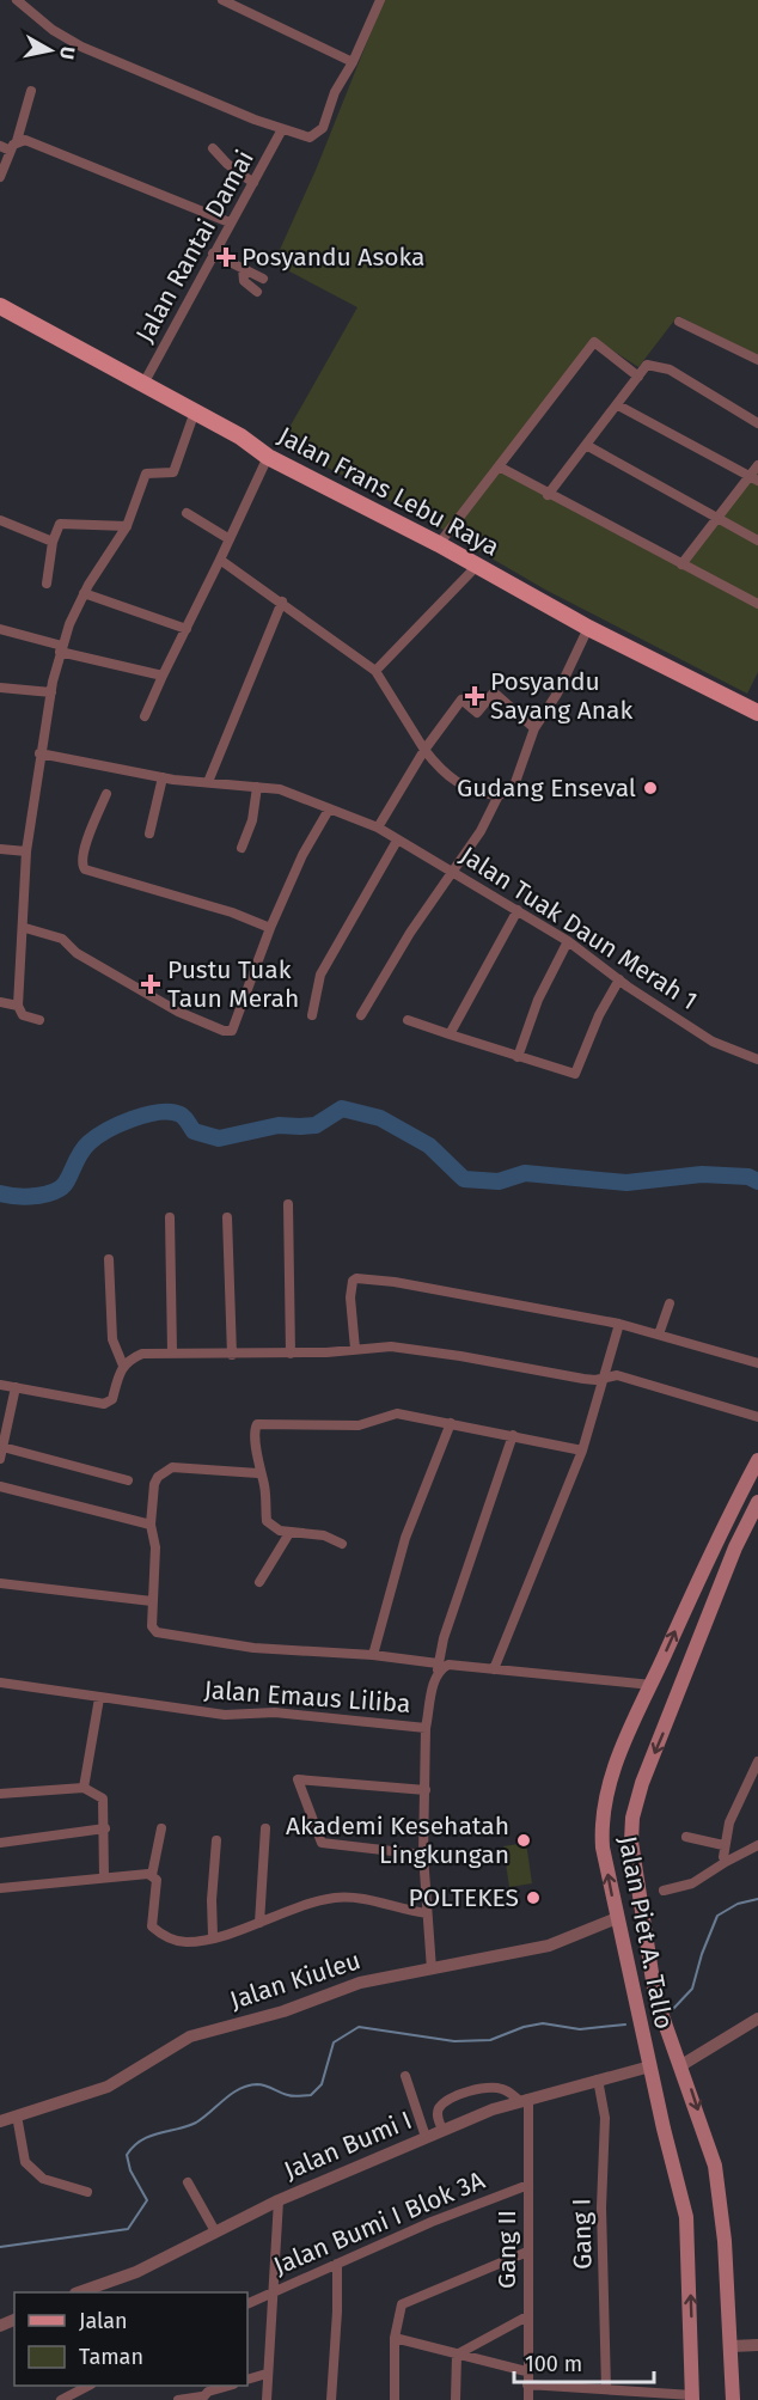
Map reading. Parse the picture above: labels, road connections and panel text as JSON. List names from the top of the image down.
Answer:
{
  "streets": {
    "main road": ["Jalan Frans Lebu Raya", "Jalan Piet A. Tallo"],
    "street": [
      "Jalan Rantai Damai",
      "Jalan Tuak Daun Merah 1",
      "Jalan Emaus Liliba",
      "Jalan Kiuleu",
      "Jalan Bumi I",
      "Jalan Bumi I Blok 3A",
      "Gang I",
      "Gang II"
    ]
  },
  "crossings": [
    ["Jalan Rantai Damai", "Jalan Frans Lebu Raya"],
    ["Jalan Emaus Liliba", "Jalan Piet A. Tallo"],
    ["Jalan Piet A. Tallo", "Jalan Kiuleu"],
    ["Jalan Piet A. Tallo", "Jalan Bumi I"],
    ["Jalan Bumi I", "Gang I"],
    ["Jalan Bumi I", "Gang II"],
    ["Jalan Bumi I Blok 3A", "Gang II"]
  ],
  "places": {
    "health": ["Posyandu Asoka", "Posyandu Sayang Anak", "Pustu Tuak Taun Merah"],
    "other": ["Gudang Enseval", "Akademi Kesehatah Lingkungan", "POLTEKES"]
  },
  "legend": ["Jalan", "Taman"],
  "scale_bar": "100 m",
  "north": "right"
}
